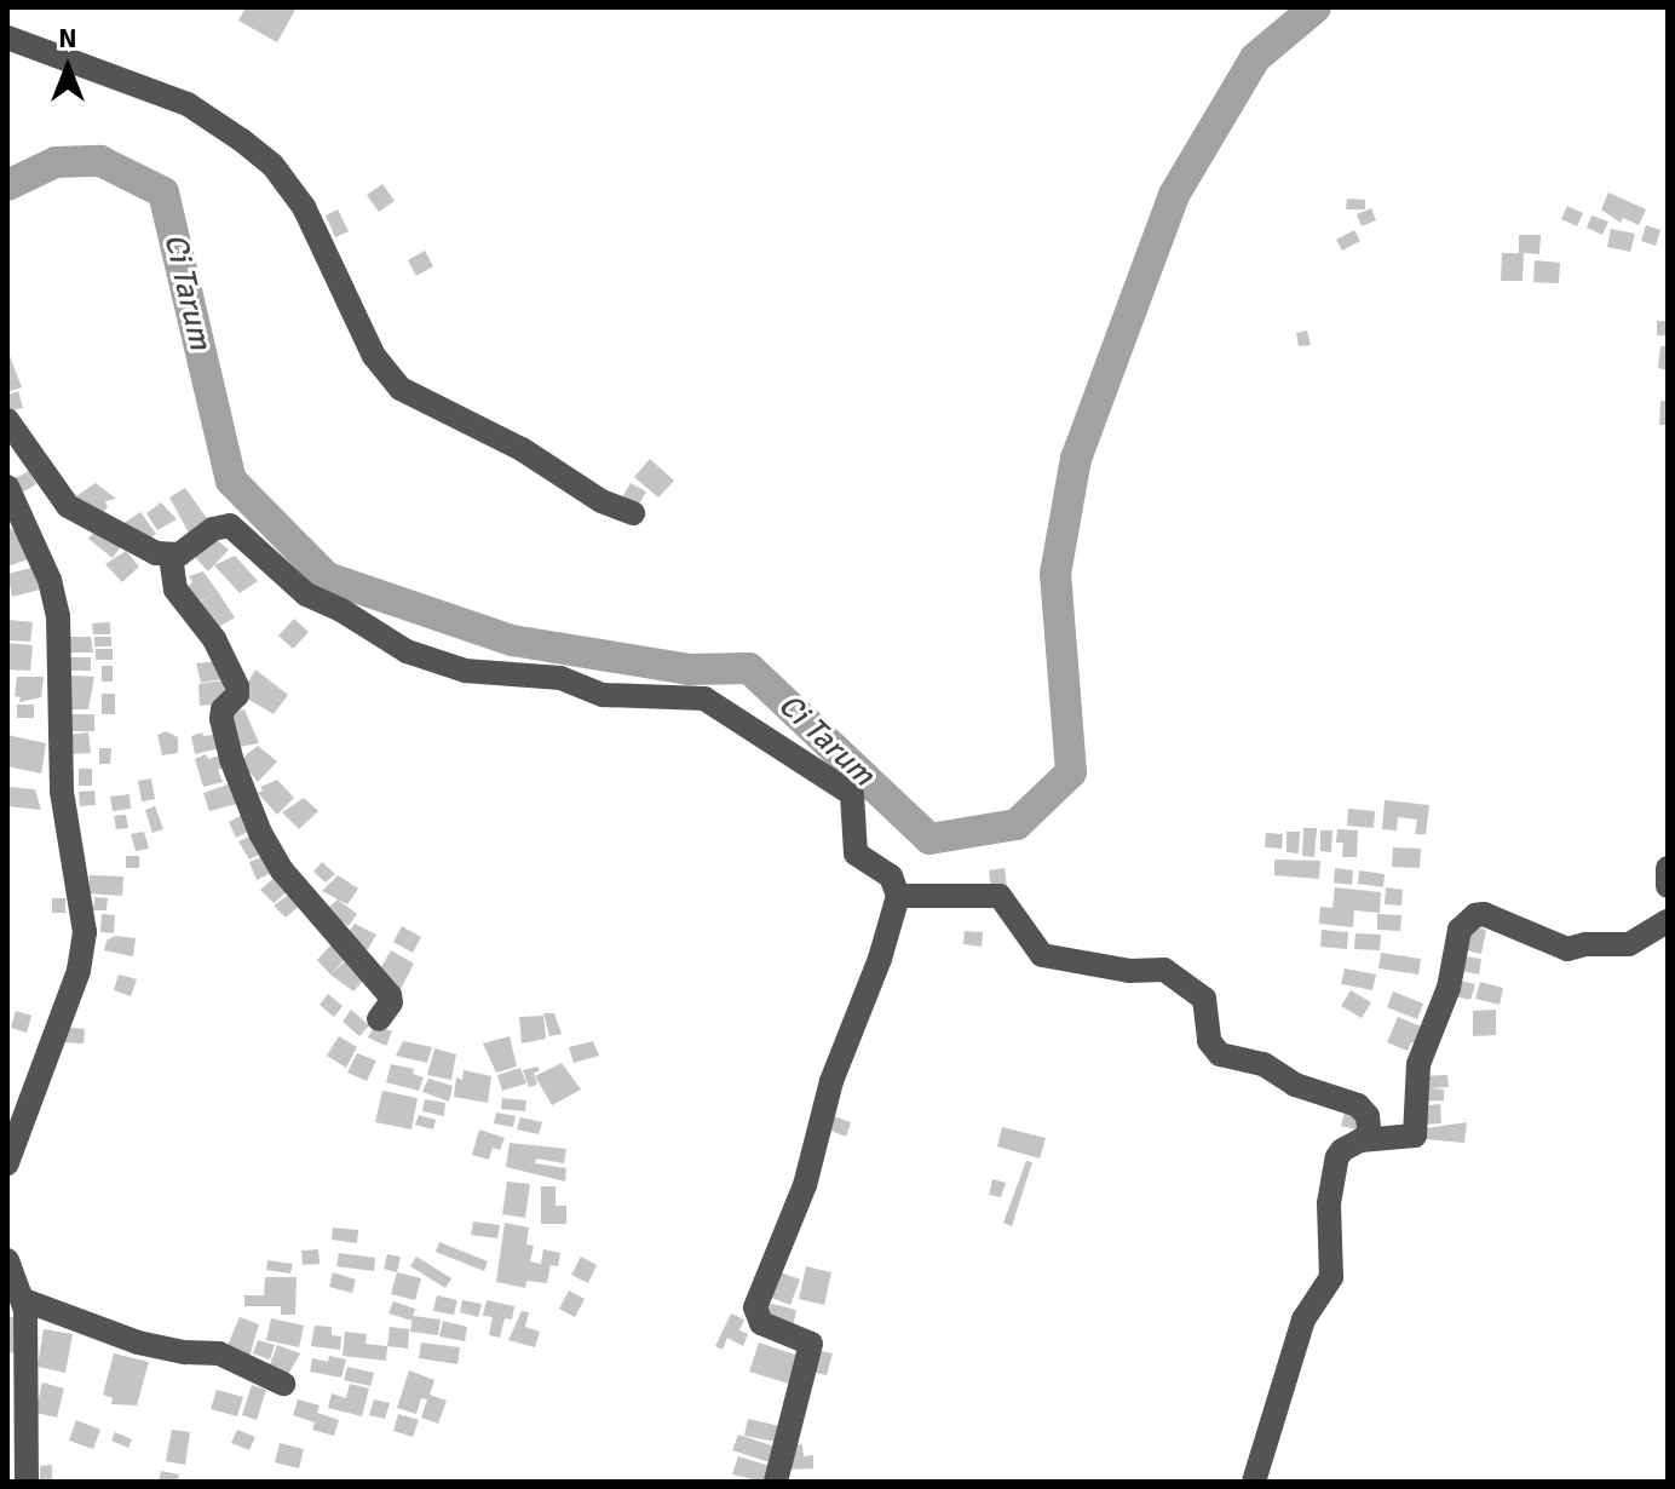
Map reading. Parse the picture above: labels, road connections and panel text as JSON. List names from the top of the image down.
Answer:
{
  "water": ["Ci Tarum"],
  "north": "top"
}
